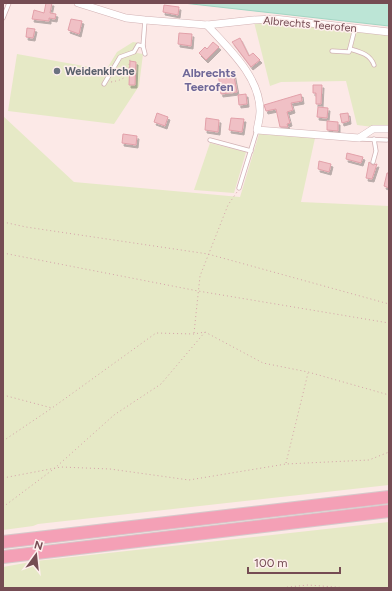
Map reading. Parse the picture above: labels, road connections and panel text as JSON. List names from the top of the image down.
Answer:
{
  "streets": {
    "street": ["Albrechts Teerofen"]
  },
  "districts": ["Albrechts Teerofen"],
  "places": ["Weidenkirche"],
  "scale_bar": "100 m",
  "north": "top"
}
